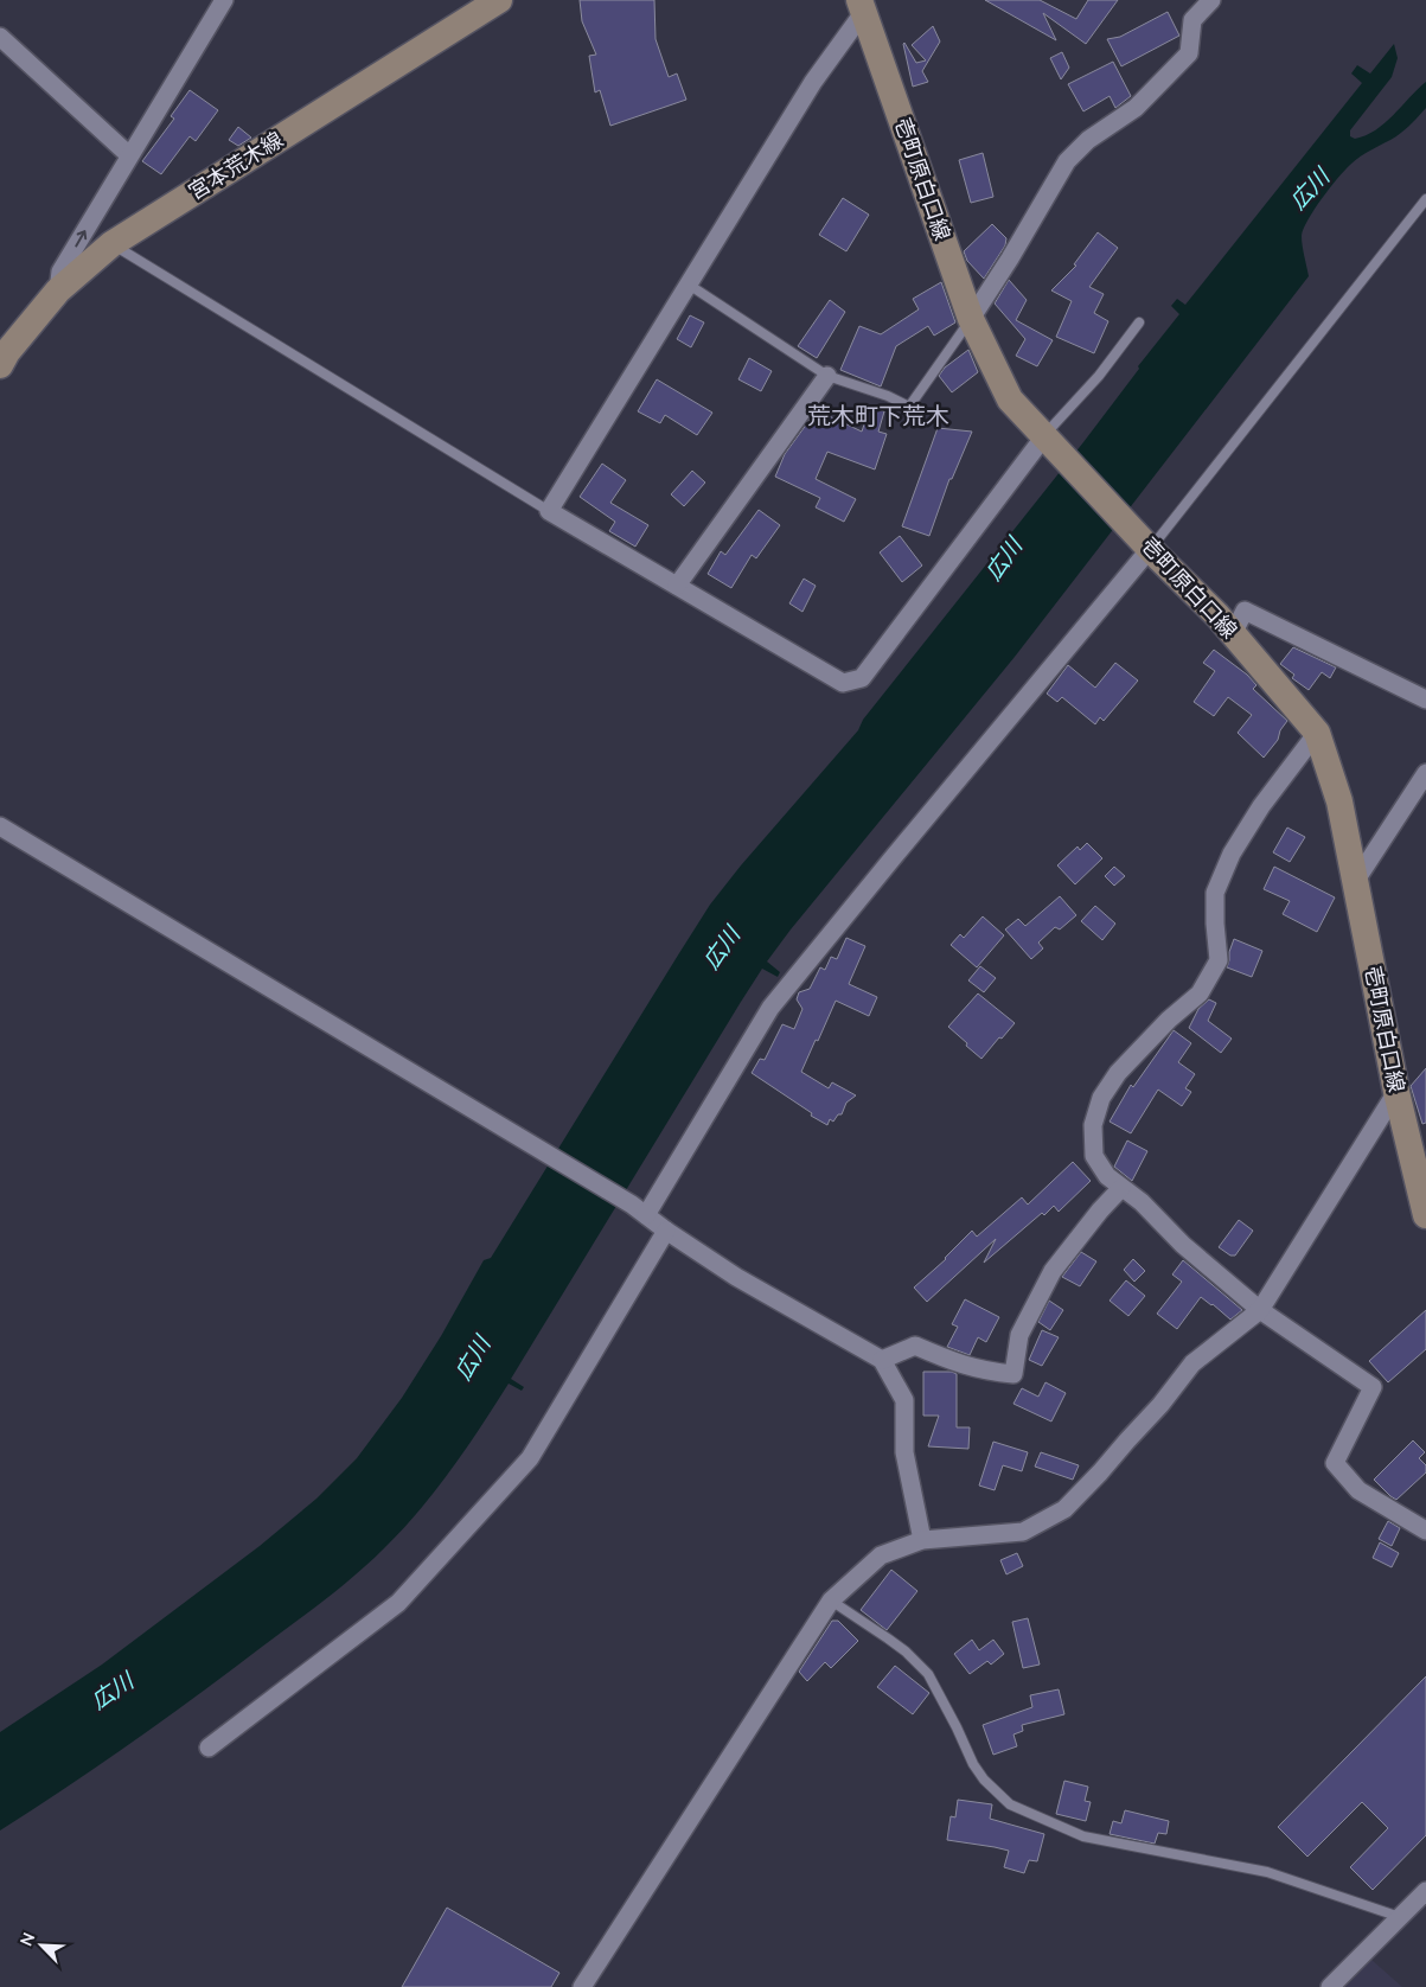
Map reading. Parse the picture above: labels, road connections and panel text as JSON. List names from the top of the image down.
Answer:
{
  "streets": {
    "main road": ["宮本荒木線", "壱町原白口線"]
  },
  "districts": ["荒木町下荒木"],
  "water": ["広川"],
  "north": "top left"
}
